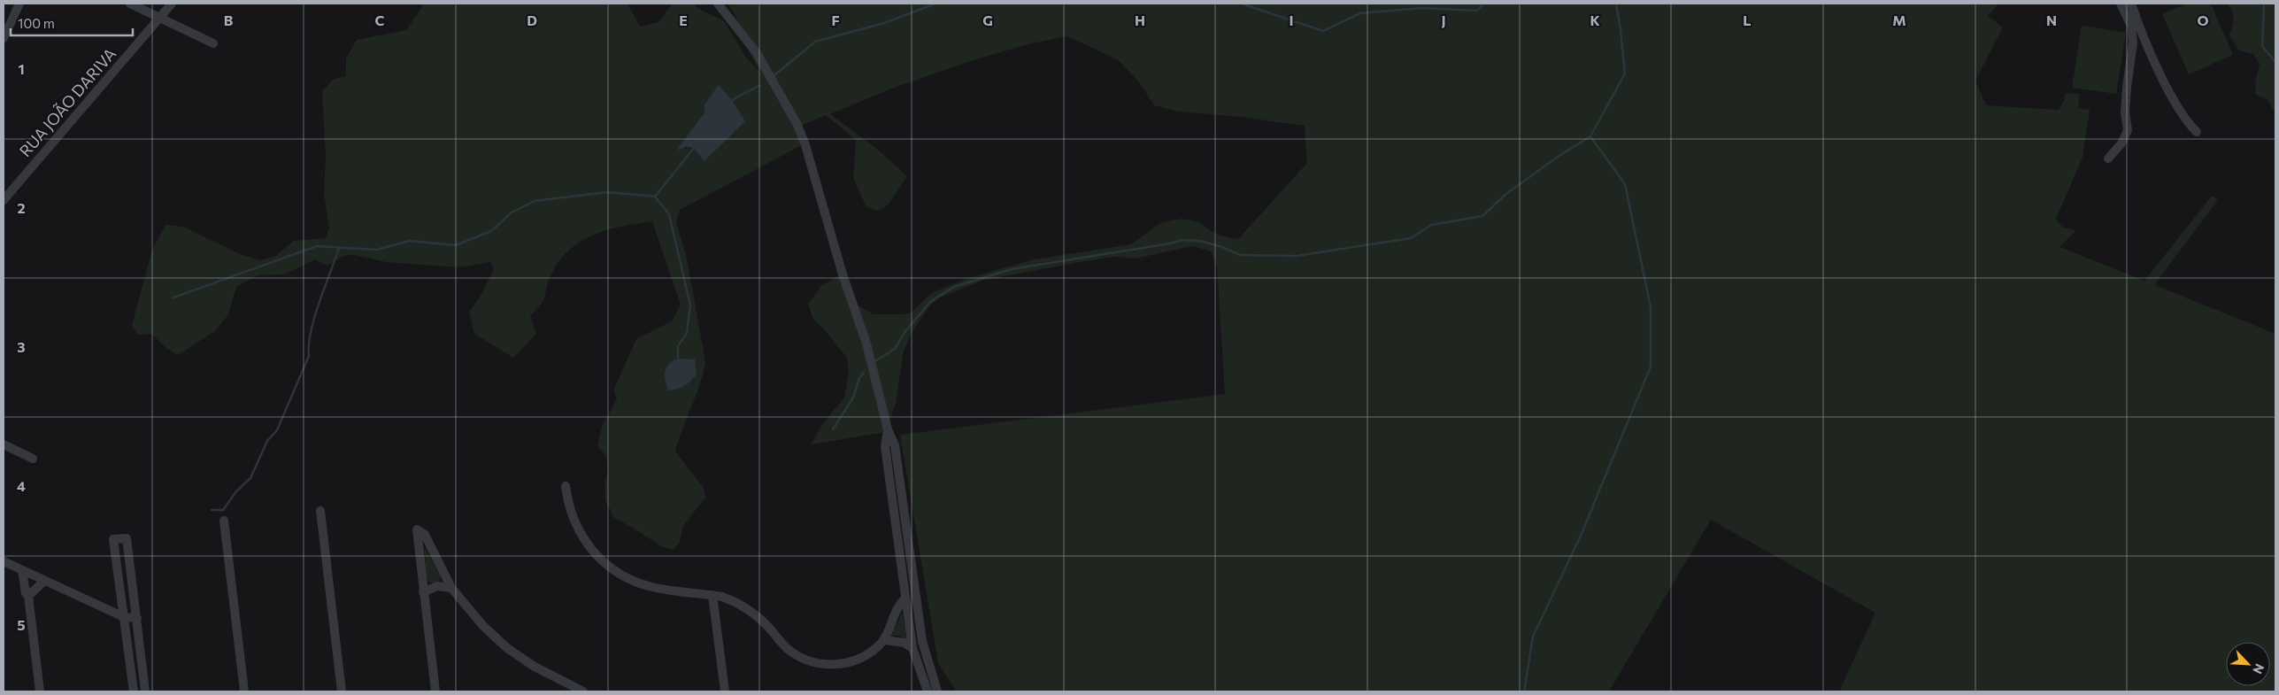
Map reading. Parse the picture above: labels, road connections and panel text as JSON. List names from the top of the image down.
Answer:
{
  "streets": {
    "street": ["RUA JOÃO DARIVA"]
  },
  "scale_bar": "100 m",
  "north": "bottom right",
  "grid": {
    "columns": [
      "B",
      "C",
      "D",
      "E",
      "F",
      "G",
      "H",
      "I",
      "J",
      "K",
      "L",
      "M",
      "N",
      "O"
    ],
    "rows": [
      "1",
      "2",
      "3",
      "4",
      "5"
    ]
  }
}
